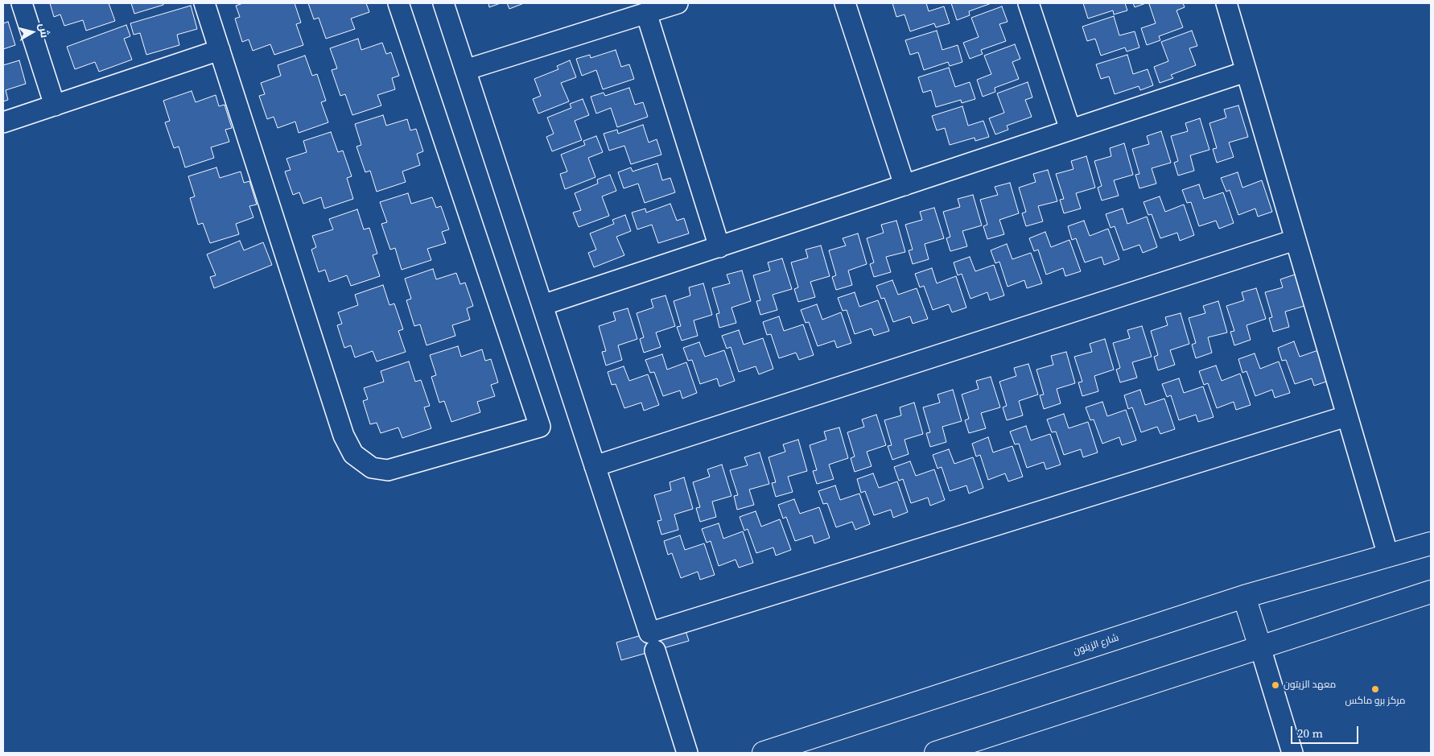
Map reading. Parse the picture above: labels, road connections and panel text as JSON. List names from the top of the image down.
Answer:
{
  "streets": {
    "main road": ["شارع الزيتون"]
  },
  "places": ["معهد الزيتون", "مركز برو ماكس"],
  "scale_bar": "20 m",
  "north": "right"
}
